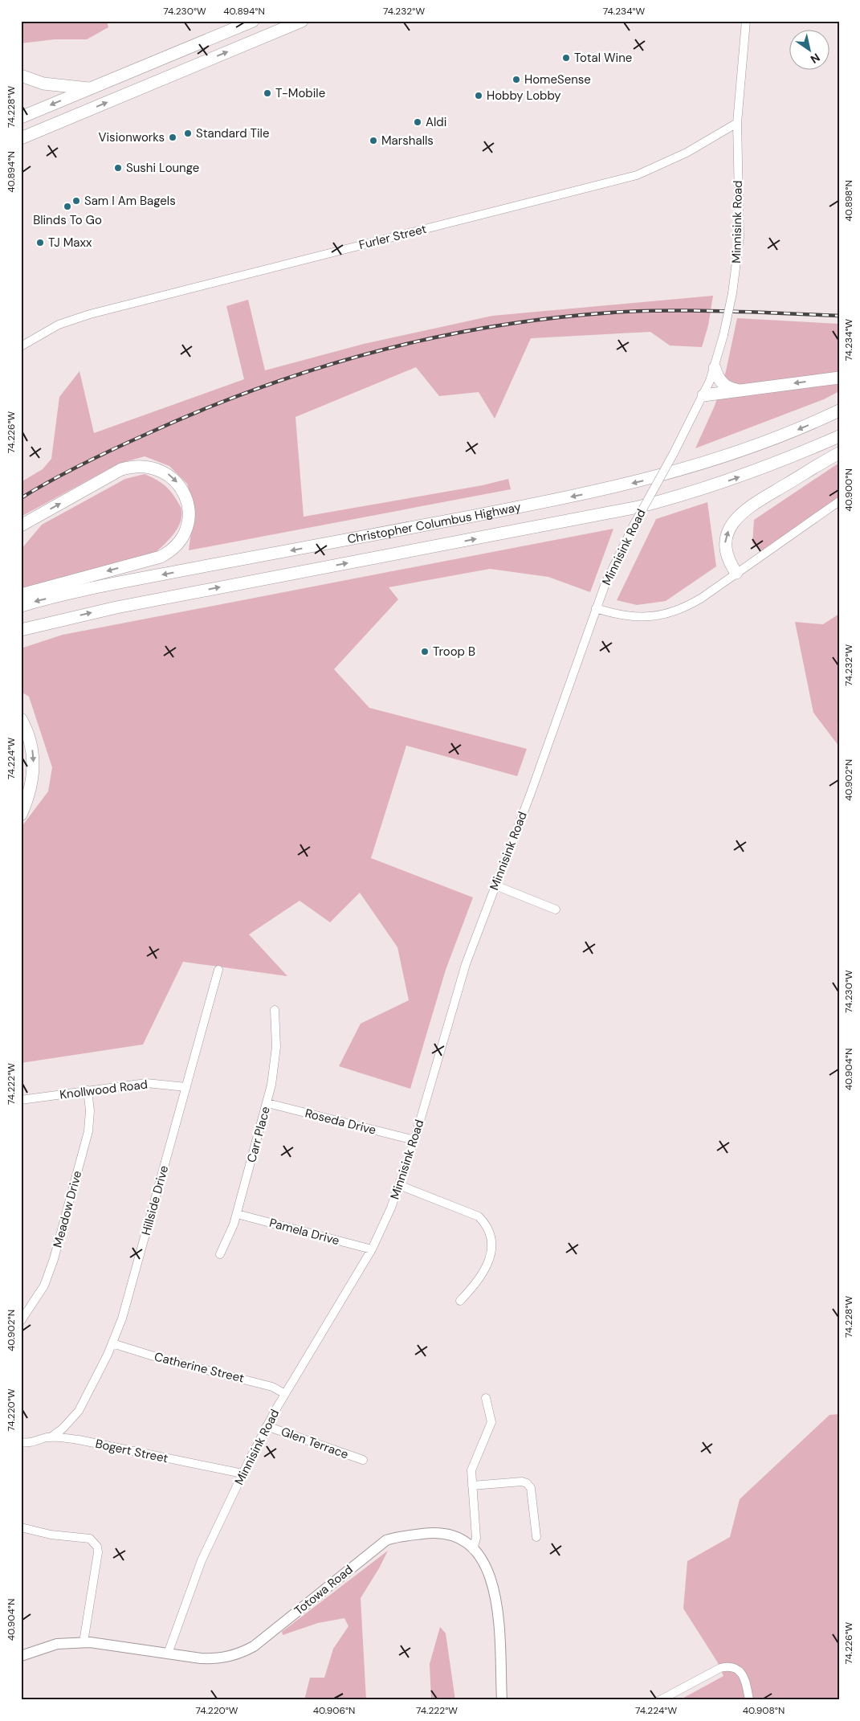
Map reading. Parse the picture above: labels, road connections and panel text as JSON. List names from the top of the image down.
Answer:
{
  "streets": {
    "highway": ["Christopher Columbus Highway"],
    "main road": ["Totowa Road"],
    "street": [
      "Minnisink Road",
      "Furler Street",
      "Knollwood Road",
      "Roseda Drive",
      "Carr Place",
      "Hillside Drive",
      "Meadow Drive",
      "Pamela Drive",
      "Catherine Street",
      "Glen Terrace",
      "Bogert Street"
    ]
  },
  "crossings": [
    ["Minnisink Road", "Furler Street"],
    ["Minnisink Road", "Roseda Drive"],
    ["Minnisink Road", "Pamela Drive"],
    ["Minnisink Road", "Catherine Street"],
    ["Minnisink Road", "Glen Terrace"],
    ["Minnisink Road", "Bogert Street"],
    ["Minnisink Road", "Totowa Road"],
    ["Knollwood Road", "Hillside Drive"],
    ["Knollwood Road", "Meadow Drive"],
    ["Roseda Drive", "Carr Place"],
    ["Carr Place", "Pamela Drive"],
    ["Hillside Drive", "Catherine Street"],
    ["Hillside Drive", "Bogert Street"]
  ],
  "places": [
    "Total Wine",
    "HomeSense",
    "T-Mobile",
    "Hobby Lobby",
    "Aldi",
    "Standard Tile",
    "Visionworks",
    "Marshalls",
    "Sushi Lounge",
    "Sam I Am Bagels",
    "Blinds To Go",
    "TJ Maxx",
    "Troop B"
  ],
  "north": "bottom right",
  "coordinates": [
    "74.230°W",
    "40.894°N",
    "74.232°W",
    "74.234°W",
    "74.228°W",
    "40.898°N",
    "74.226°W",
    "40.900°N",
    "74.224°W",
    "40.902°N",
    "40.904°N",
    "74.222°W",
    "74.220°W",
    "40.906°N",
    "40.908°N"
  ]
}
